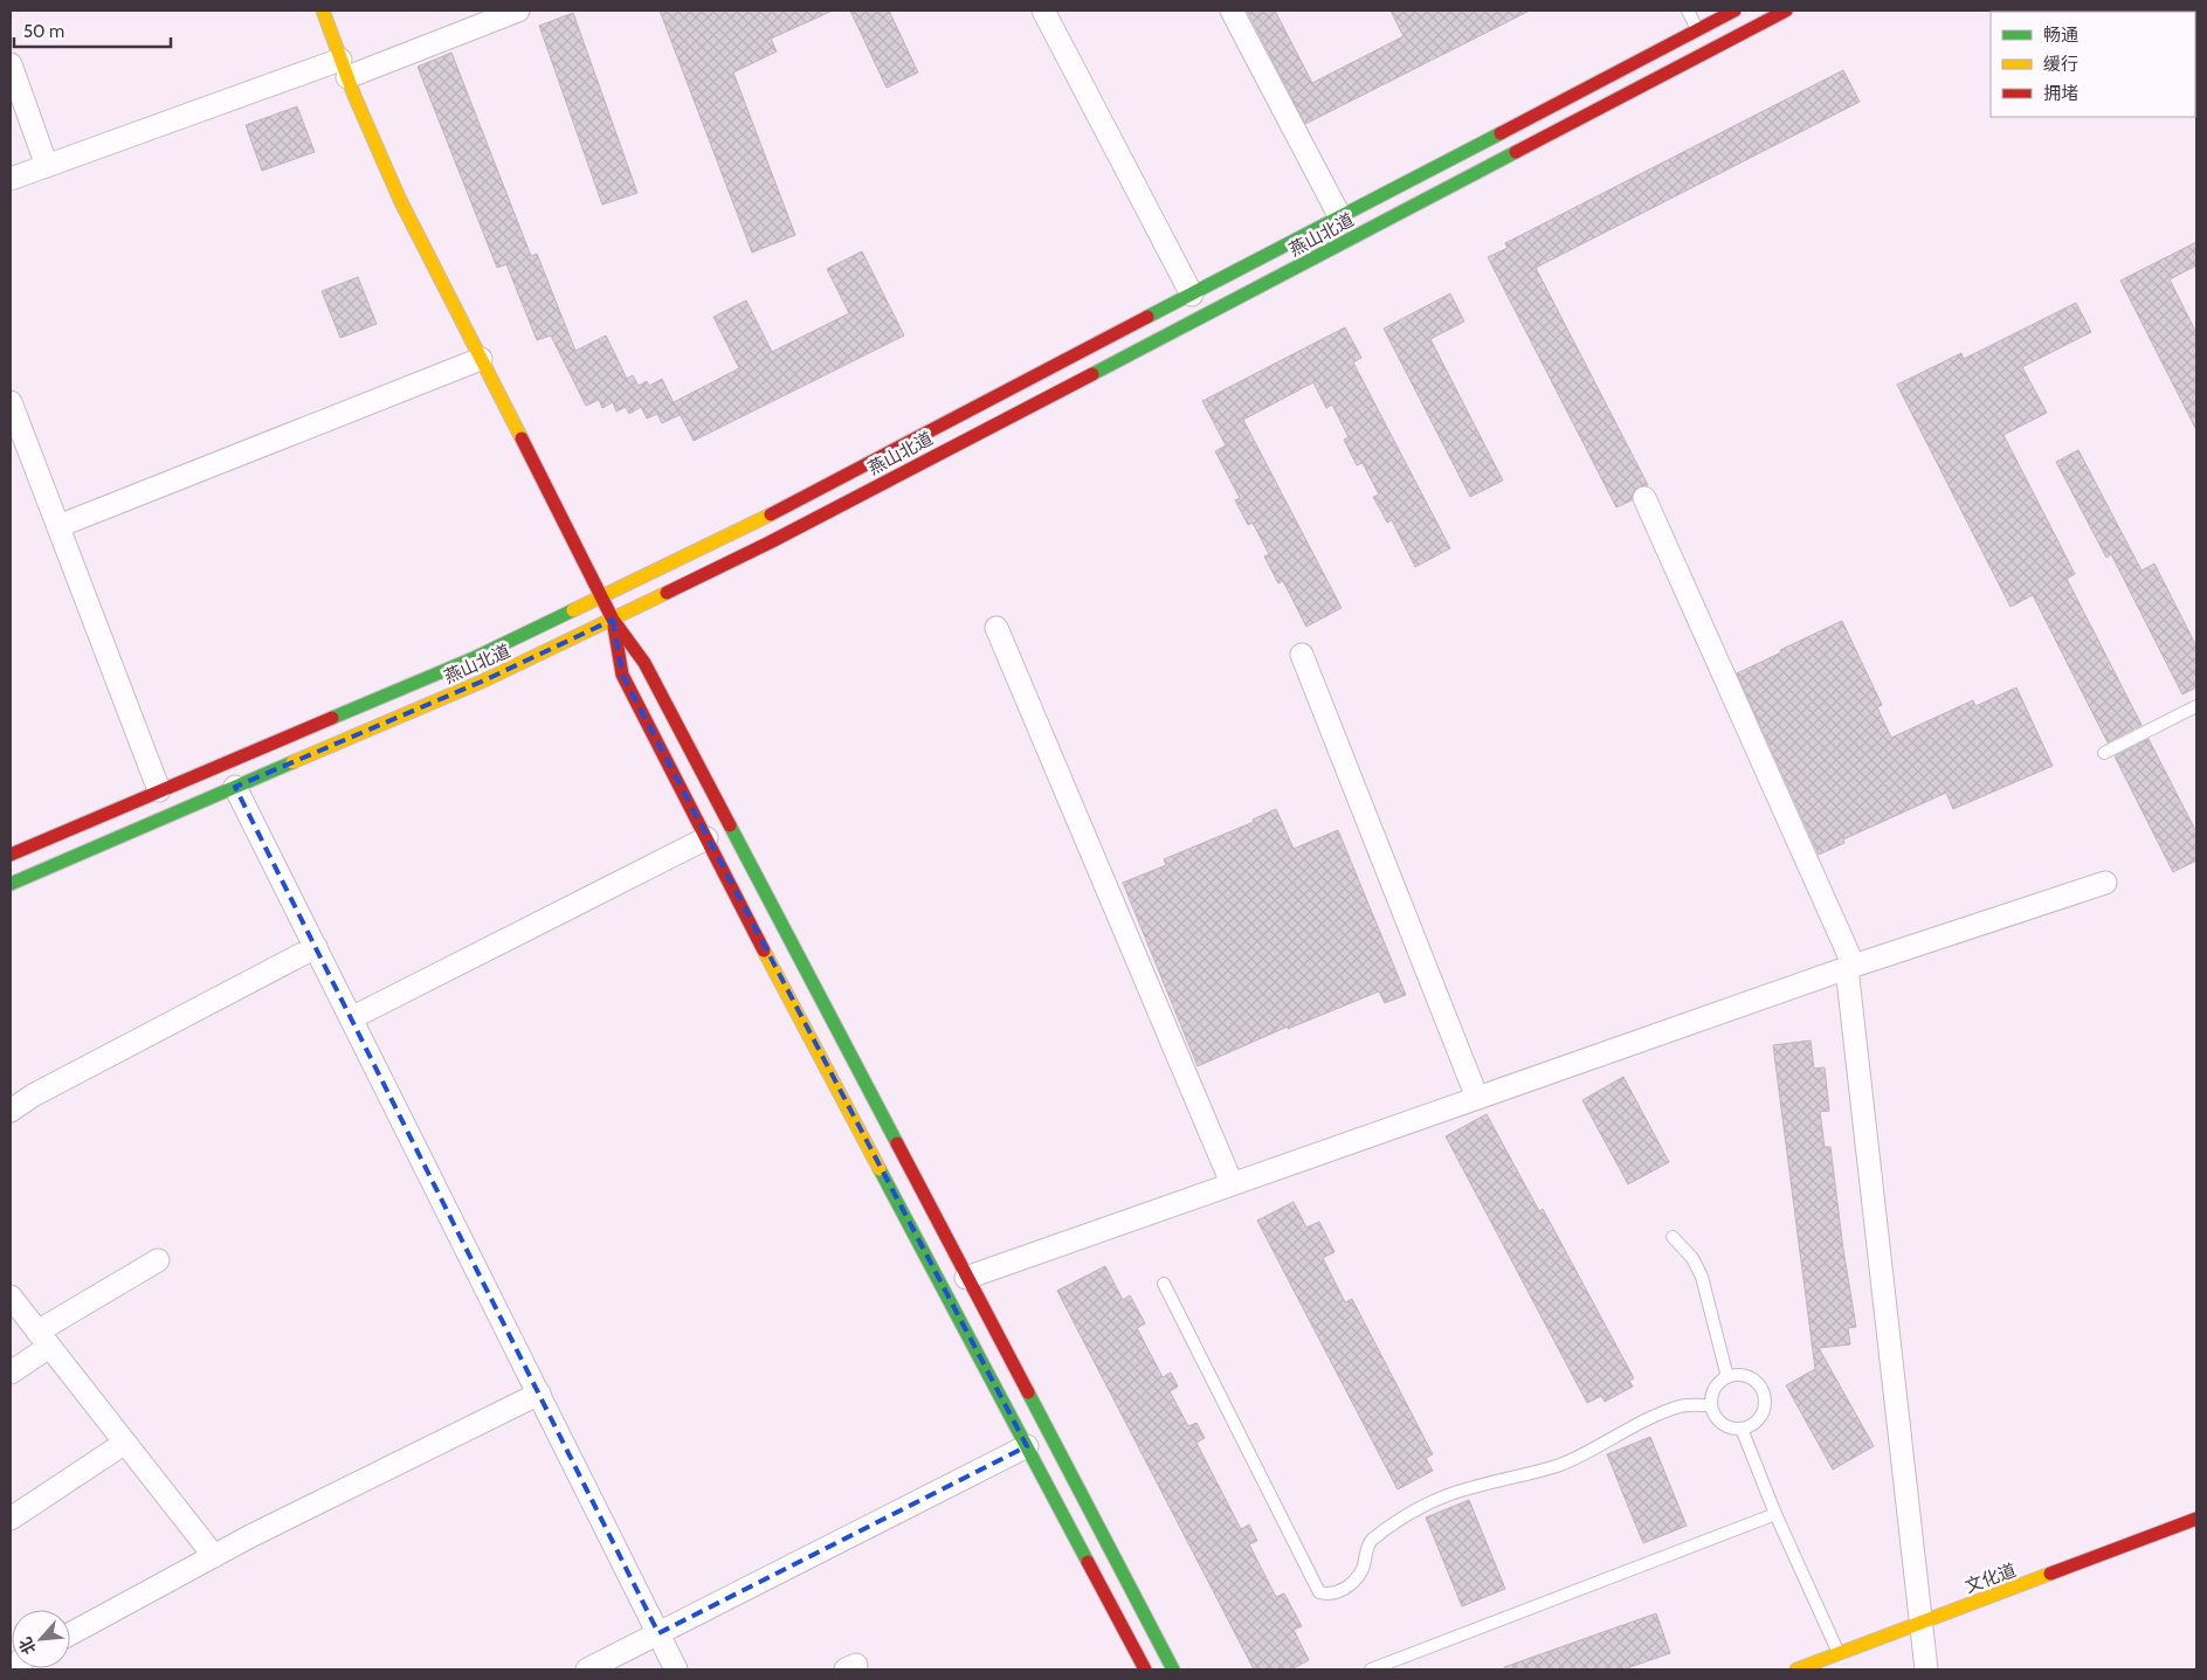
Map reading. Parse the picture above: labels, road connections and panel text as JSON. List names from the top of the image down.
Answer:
{
  "streets": {
    "main road": ["燕山北道", "文化道"]
  },
  "legend": ["畅通", "缓行", "拥堵"],
  "scale_bar": "50 m",
  "north": "bottom left"
}
